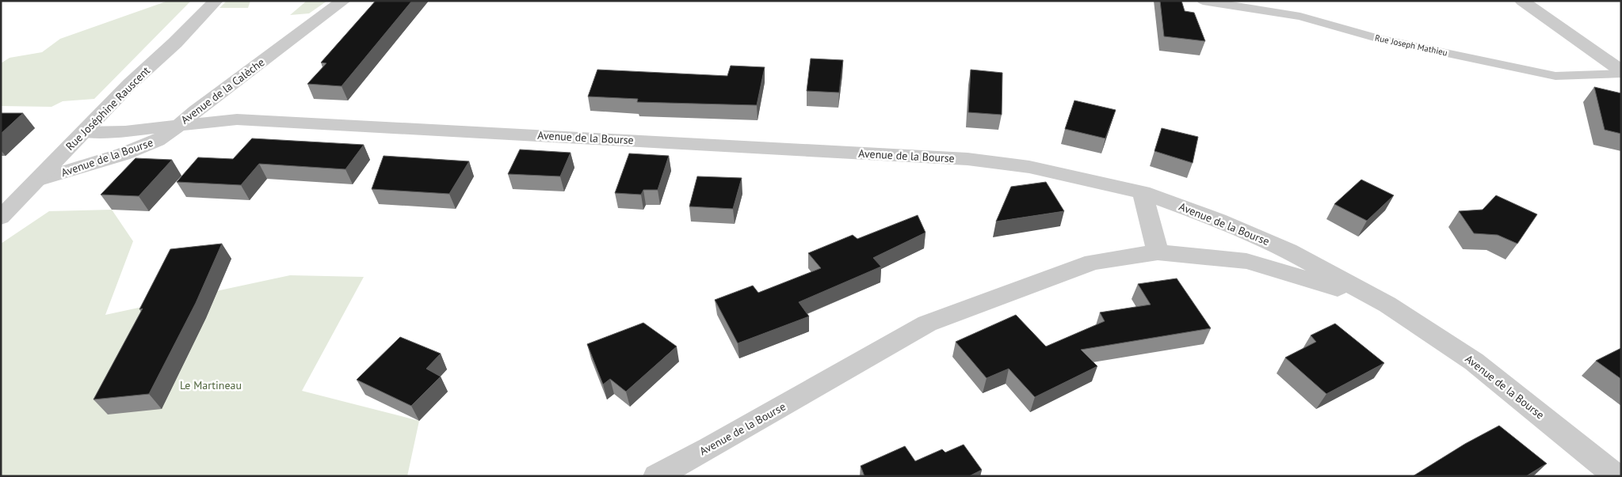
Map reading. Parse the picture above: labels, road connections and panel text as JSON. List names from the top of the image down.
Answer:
{
  "streets": {
    "street": ["Avenue de la Calèche", "Rue Joséphine Rauscent", "Avenue de la Bourse"],
    "lane": ["Rue Joseph Mathieu"]
  },
  "crossings": [
    ["Avenue de la Calèche", "Rue Joséphine Rauscent"],
    ["Avenue de la Calèche", "Avenue de la Bourse"],
    ["Rue Joséphine Rauscent", "Avenue de la Bourse"]
  ],
  "parks": ["Le Martineau"]
}
